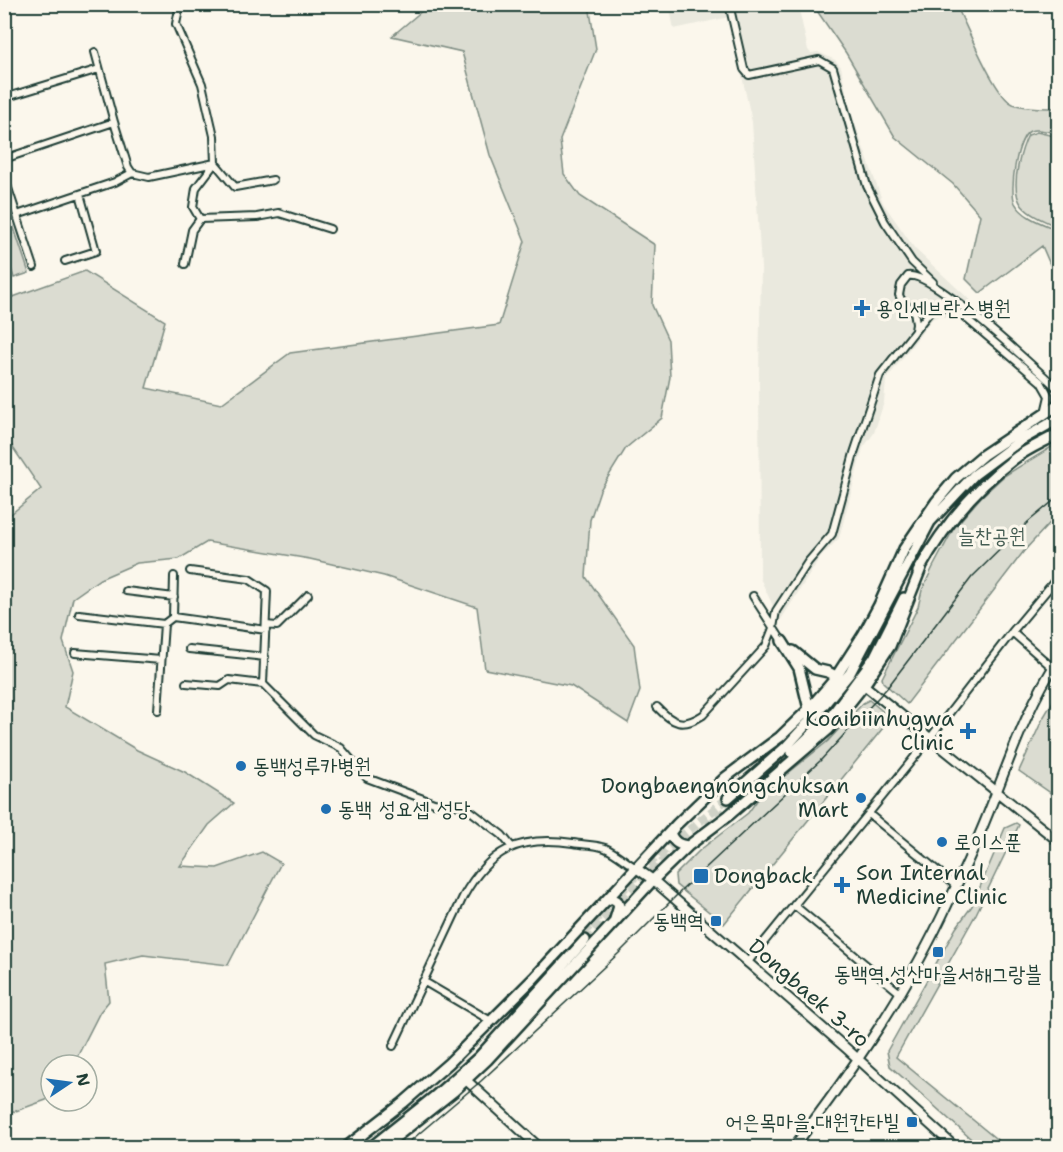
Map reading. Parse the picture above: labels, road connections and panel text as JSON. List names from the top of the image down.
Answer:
{
  "streets": {
    "street": ["Dongbaek 3-ro"]
  },
  "parks": ["늘찬공원"],
  "places": {
    "health": ["용인세브란스병원", "Koaibiinhugwa Clinic", "Son Internal Medicine Clinic"],
    "other": [
      "동백성루카병원",
      "Dongbaengnongchuksan Mart",
      "동백 성요셉 성당",
      "로이스푼"
    ],
    "transit": [
      "Dongback",
      "동백역",
      "동백역.성산마을서해그랑블",
      "어은목마을.대원칸타빌"
    ]
  },
  "north": "right"
}
